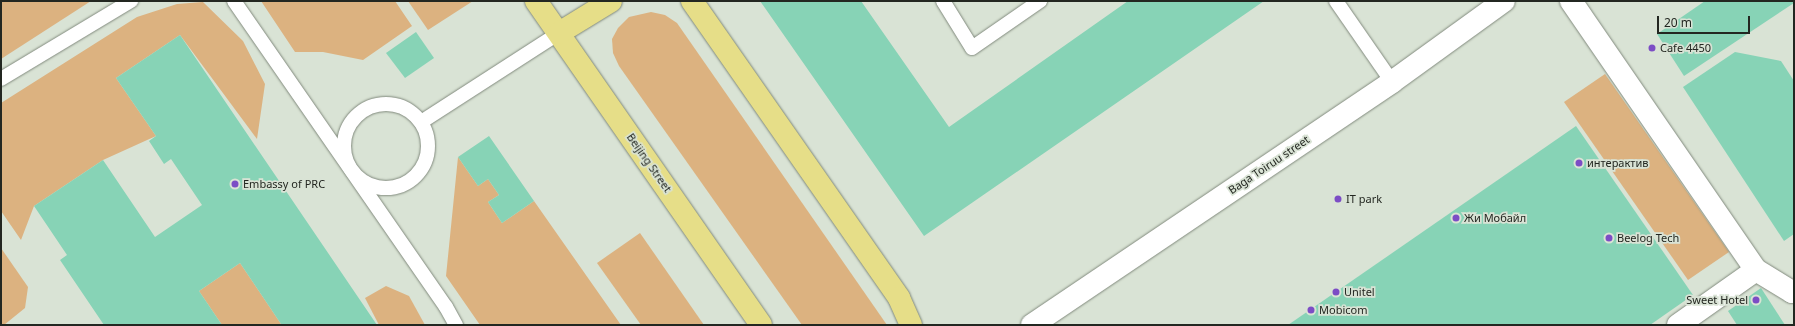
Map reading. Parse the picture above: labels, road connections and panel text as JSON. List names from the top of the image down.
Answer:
{
  "streets": {
    "main road": ["Beijing Street", "Baga Toiruu street"]
  },
  "places": [
    "Cafe 4450",
    "интерактив",
    "Embassy of PRC",
    "IT park",
    "Жи Мобайл",
    "Beelog Tech",
    "Unitel",
    "Sweet Hotel",
    "Mobicom"
  ],
  "scale_bar": "20 m"
}
